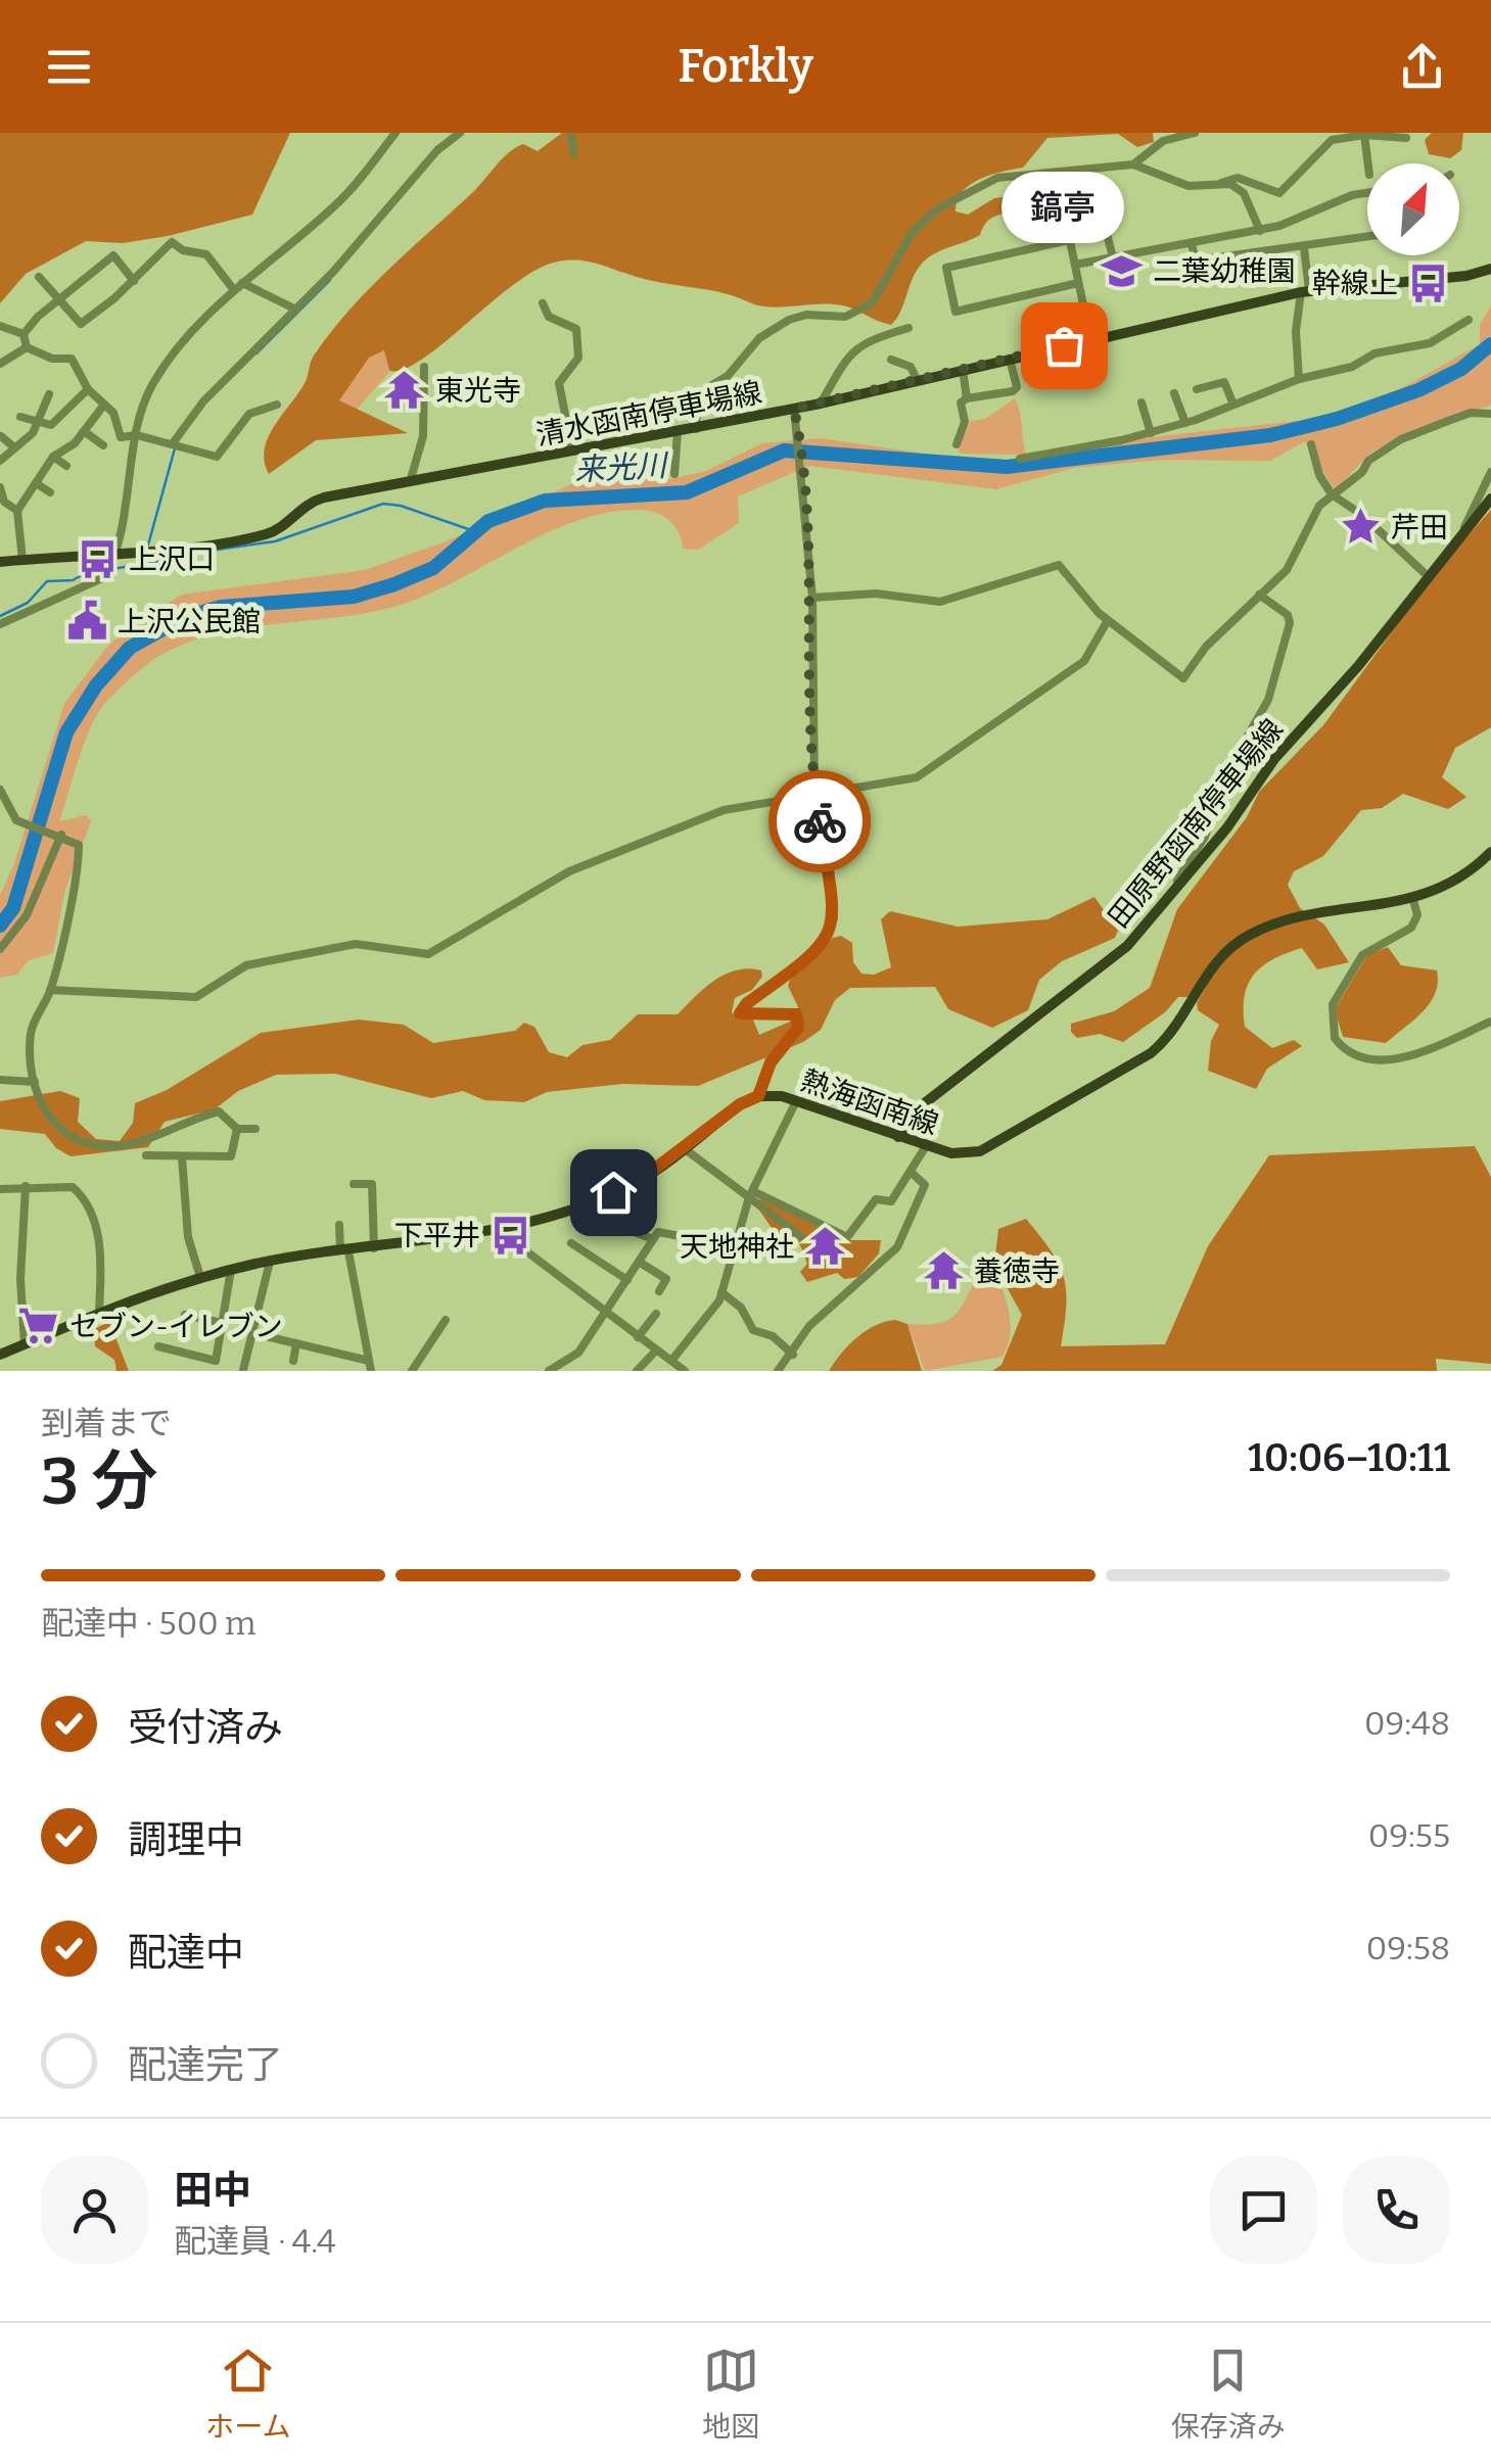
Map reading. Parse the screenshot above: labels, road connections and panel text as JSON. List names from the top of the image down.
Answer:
{
  "streets": {
    "main road": ["清水函南停車場線", "田原野函南停車場線", "熱海函南線"]
  },
  "crossings": [
    ["田原野函南停車場線", "熱海函南線"]
  ],
  "water": ["来光川"],
  "places": {
    "school or university": ["二葉幼稚園"],
    "bus stop": ["幹線上", "上沢口", "下平井"],
    "other": ["鎬亭"],
    "temple": ["東光寺", "天地神社", "養徳寺"],
    "place": ["芹田"],
    "public building": ["上沢公民館"],
    "supermarket": ["セブン-イレブン"]
  },
  "north": "top right",
  "page": {
    "header": "Forkly",
    "bubble": "鎬亭",
    "heading": ["3 分", "到着まで", "10:06–10:11"],
    "panel": ["田中", "配達員 · 4.4"],
    "bar": "配達中 · 500 m",
    "list": [
      ["受付済み", "09:48"],
      ["調理中", "09:55"],
      ["配達中", "09:58"],
      "配達完了"
    ],
    "tabs": ["ホーム", "地図", "保存済み"]
  }
}
